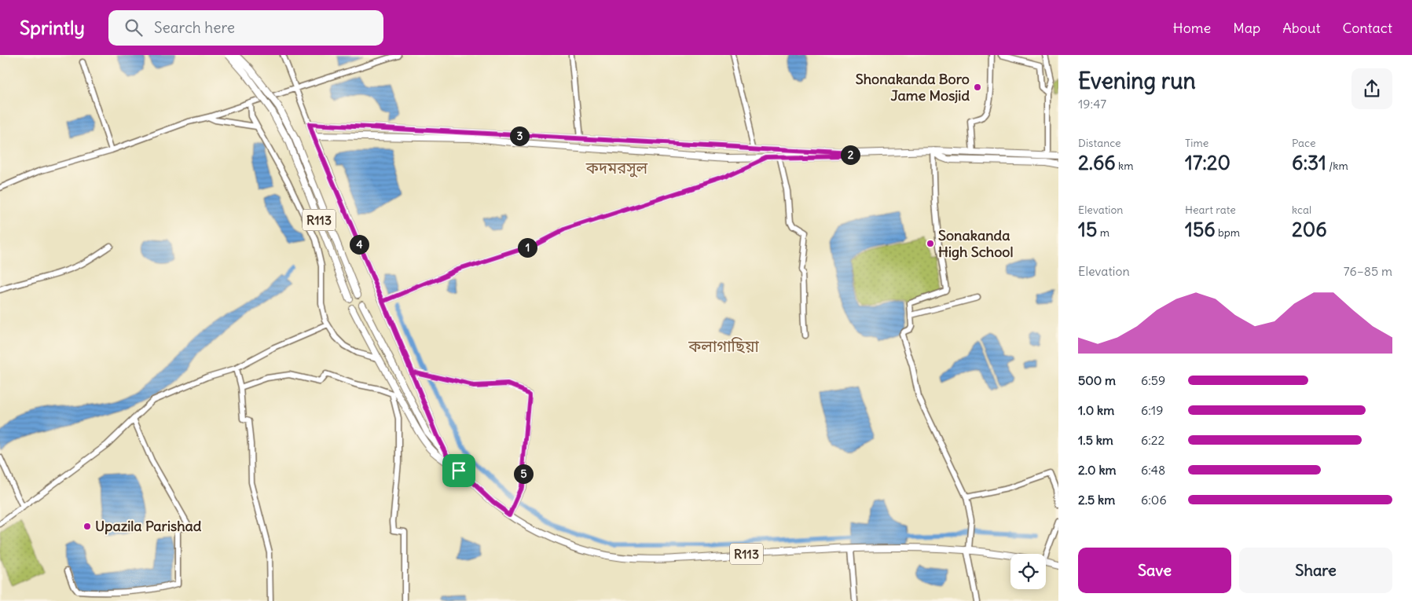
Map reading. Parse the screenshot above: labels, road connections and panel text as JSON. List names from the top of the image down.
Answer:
{
  "streets": {
    "main road": ["R113"]
  },
  "districts": ["কদমরসুল", "কলাগাছিয়া"],
  "places": ["Shonakanda Boro Jame Mosjid", "Sonakanda High School", "Upazila Parishad"],
  "page": {
    "header": "Sprintly",
    "search": "Search here",
    "nav": [
      "Home",
      "Map",
      "About",
      "Contact"
    ],
    "heading": ["Evening run", "19:47"],
    "stats": [
      ["Distance", "2.66 km"],
      ["Time", "17:20"],
      ["Pace", "6:31 /km"],
      ["Elevation", "15 m"],
      ["Heart rate", "156 bpm"],
      ["kcal", "206"]
    ],
    "pins": [
      "3",
      "2",
      "4",
      "1",
      "5"
    ],
    "chart": ["Elevation", "76–85 m"],
    "list": [
      {
        "name": "500 m",
        "note": "6:59"
      },
      {
        "name": "1.0 km",
        "note": "6:19"
      },
      {
        "name": "1.5 km",
        "note": "6:22"
      },
      {
        "name": "2.0 km",
        "note": "6:48"
      },
      {
        "name": "2.5 km",
        "note": "6:06"
      }
    ],
    "buttons": ["Save", "Share"]
  }
}
